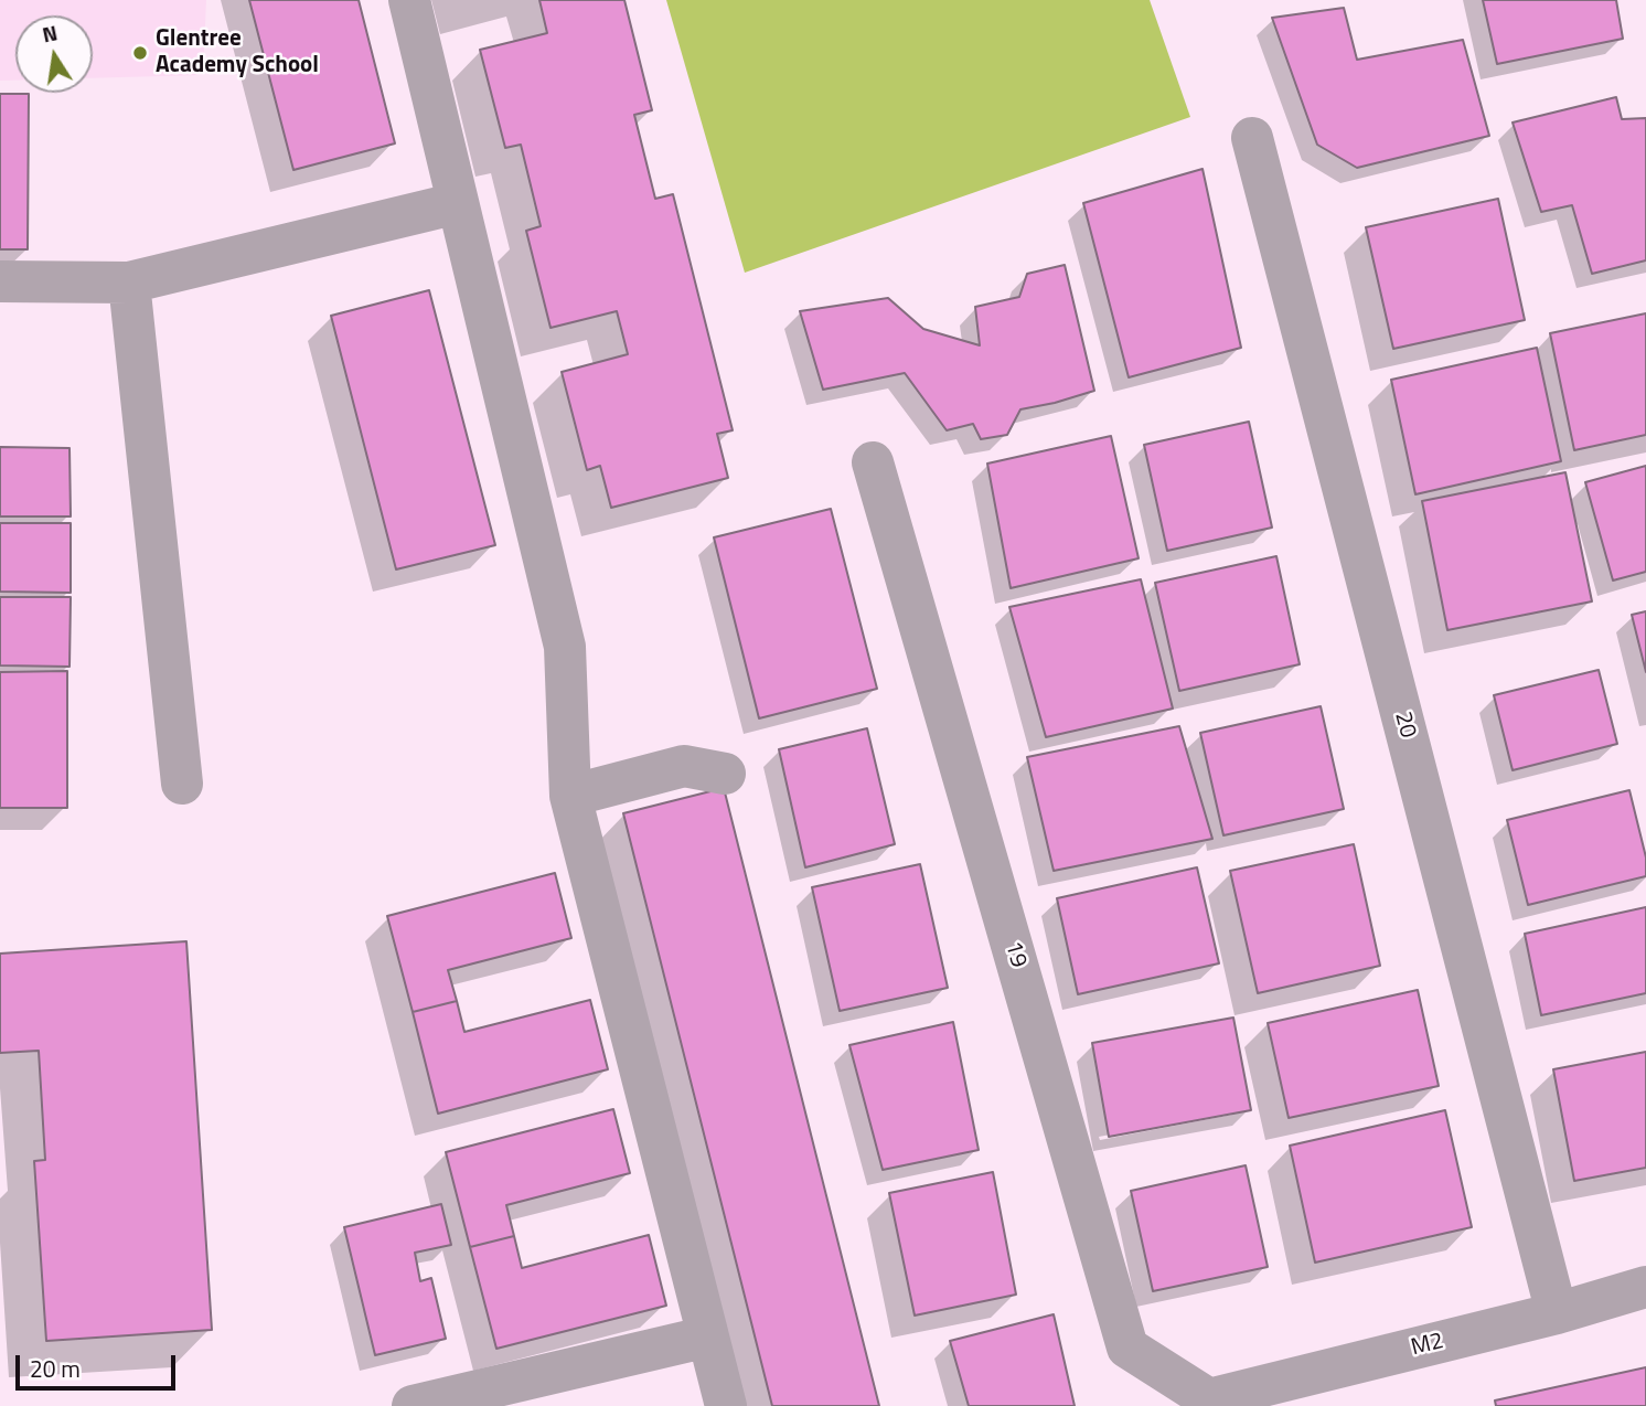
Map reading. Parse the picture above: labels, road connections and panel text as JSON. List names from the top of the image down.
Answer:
{
  "streets": {
    "street": ["20", "19", "M2"]
  },
  "crossings": [
    ["20", "M2"],
    ["19", "M2"]
  ],
  "places": ["Glentree Academy School"],
  "scale_bar": "20 m",
  "north": "top"
}
